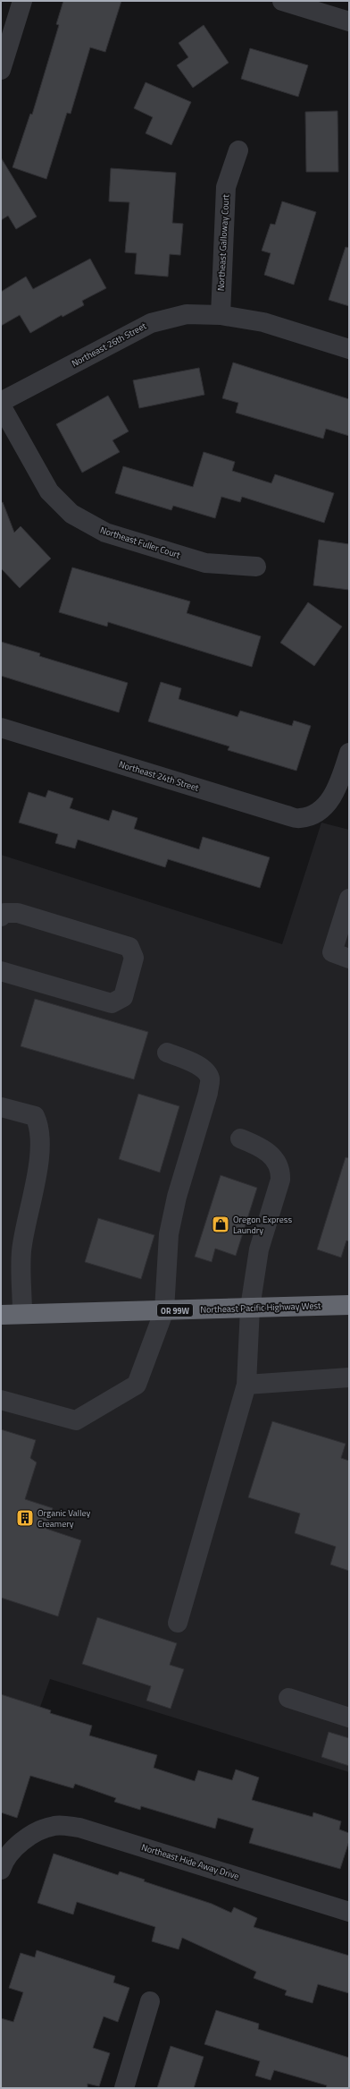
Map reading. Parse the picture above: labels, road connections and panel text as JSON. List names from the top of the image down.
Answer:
{
  "streets": {
    "highway": ["Northeast Pacific Highway West", "OR 99W"],
    "street": [
      "Northeast Galloway Court",
      "Northeast 26th Street",
      "Northeast Fuller Court",
      "Northeast 24th Street",
      "Northeast Hide Away Drive"
    ]
  },
  "crossings": [
    ["Northeast Galloway Court", "Northeast 26th Street"]
  ],
  "places": {
    "shop": ["Oregon Express Laundry"],
    "building": ["Organic Valley Creamery"]
  }
}
